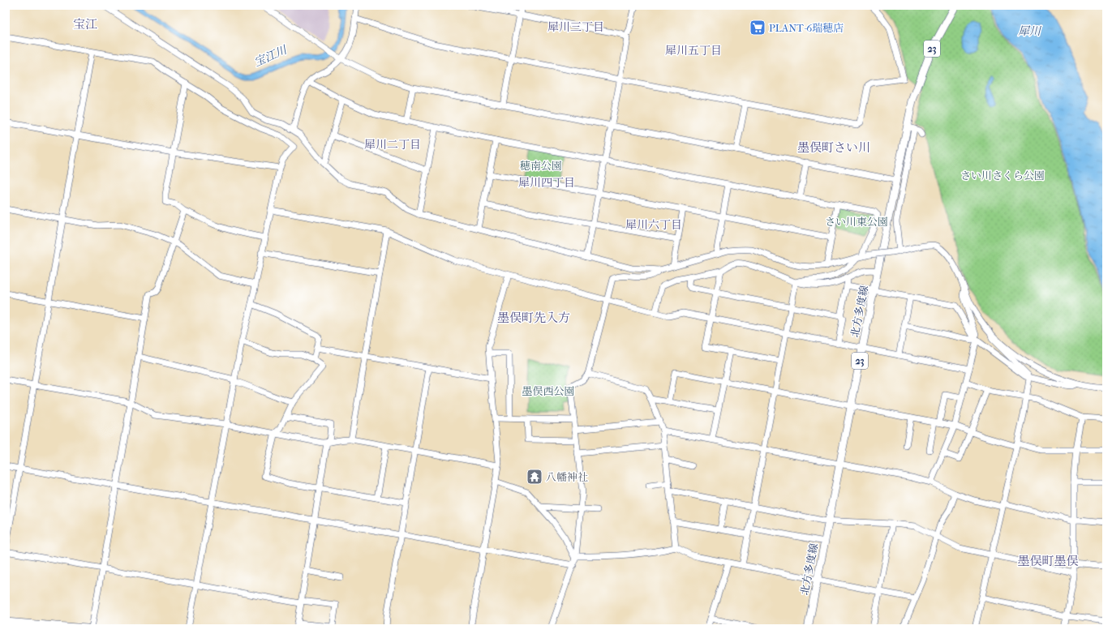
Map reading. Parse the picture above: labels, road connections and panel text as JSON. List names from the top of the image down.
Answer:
{
  "streets": {
    "main road": ["23", "北方多度線"]
  },
  "districts": [
    "宝江",
    "犀川三丁目",
    "犀川五丁目",
    "犀川二丁目",
    "墨俣町さい川",
    "犀川四丁目",
    "犀川六丁目",
    "墨俣町先入方",
    "墨俣町墨俣"
  ],
  "water": ["犀川", "宝江川"],
  "parks": [
    "穂南公園",
    "さい川さくら公園",
    "さい川東公園",
    "墨俣西公園"
  ],
  "places": {
    "supermarket": ["PLANT-6瑞穂店"],
    "temple": ["八幡神社"]
  }
}
